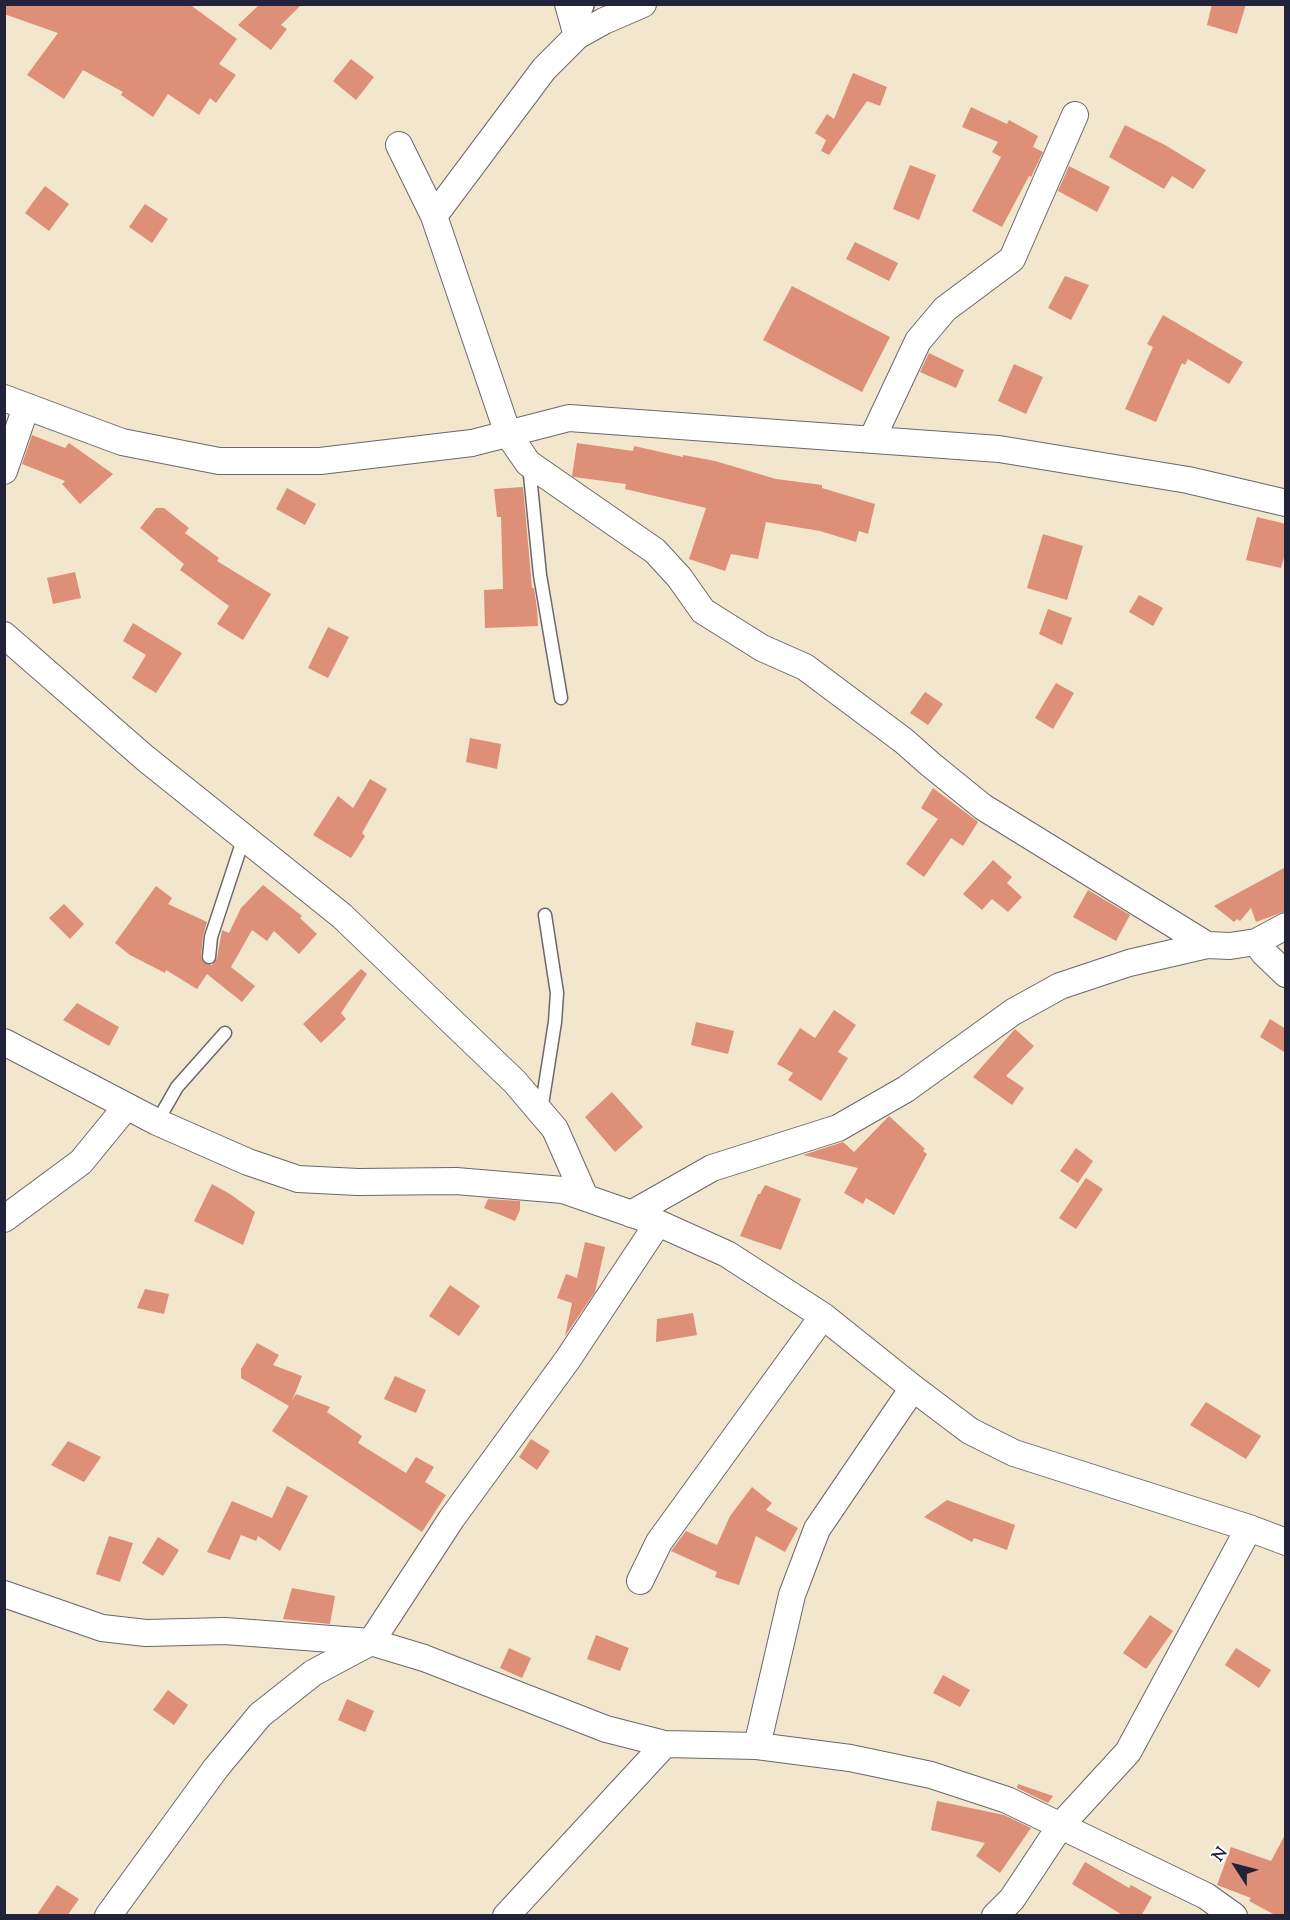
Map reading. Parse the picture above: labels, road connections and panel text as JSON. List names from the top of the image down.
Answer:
{
  "north": "top left"
}
